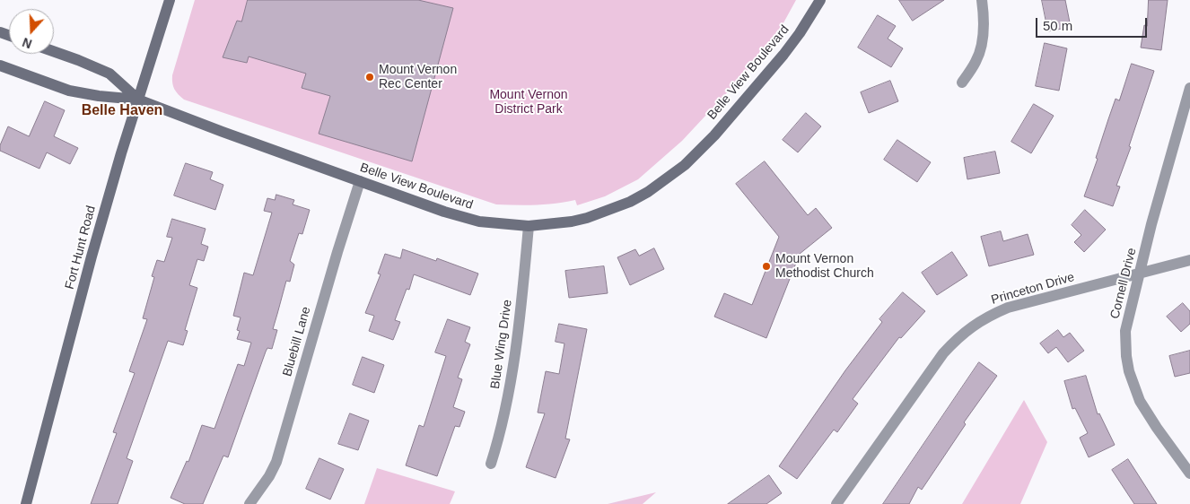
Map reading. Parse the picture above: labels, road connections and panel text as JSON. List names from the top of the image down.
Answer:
{
  "streets": {
    "main road": ["Belle View Boulevard", "Fort Hunt Road"],
    "street": [
      "Cornell Drive",
      "Princeton Drive",
      "Bluebill Lane",
      "Blue Wing Drive"
    ]
  },
  "crossings": [
    ["Belle View Boulevard", "Fort Hunt Road"],
    ["Belle View Boulevard", "Bluebill Lane"],
    ["Belle View Boulevard", "Blue Wing Drive"],
    ["Cornell Drive", "Princeton Drive"]
  ],
  "districts": ["Belle Haven"],
  "parks": ["Mount Vernon District Park"],
  "places": ["Mount Vernon Rec Center", "Mount Vernon Methodist Church"],
  "scale_bar": "50 m",
  "north": "bottom"
}
